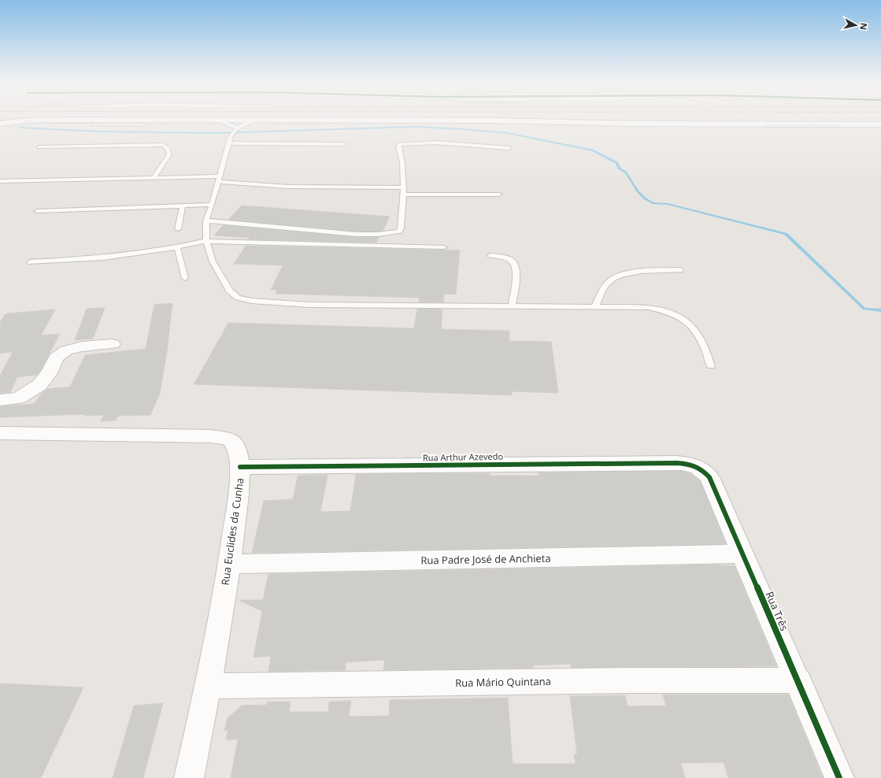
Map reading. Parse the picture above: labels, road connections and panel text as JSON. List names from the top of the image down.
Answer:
{
  "streets": {
    "street": [
      "Rua Arthur Azevedo",
      "Rua Euclides da Cunha",
      "Rua Padre José de Anchieta",
      "Rua Três",
      "Rua Mário Quintana"
    ]
  },
  "crossings": [
    ["Rua Arthur Azevedo", "Rua Euclides da Cunha"],
    ["Rua Arthur Azevedo", "Rua Três"],
    ["Rua Euclides da Cunha", "Rua Padre José de Anchieta"],
    ["Rua Euclides da Cunha", "Rua Mário Quintana"],
    ["Rua Padre José de Anchieta", "Rua Três"],
    ["Rua Três", "Rua Mário Quintana"]
  ],
  "north": "right"
}
